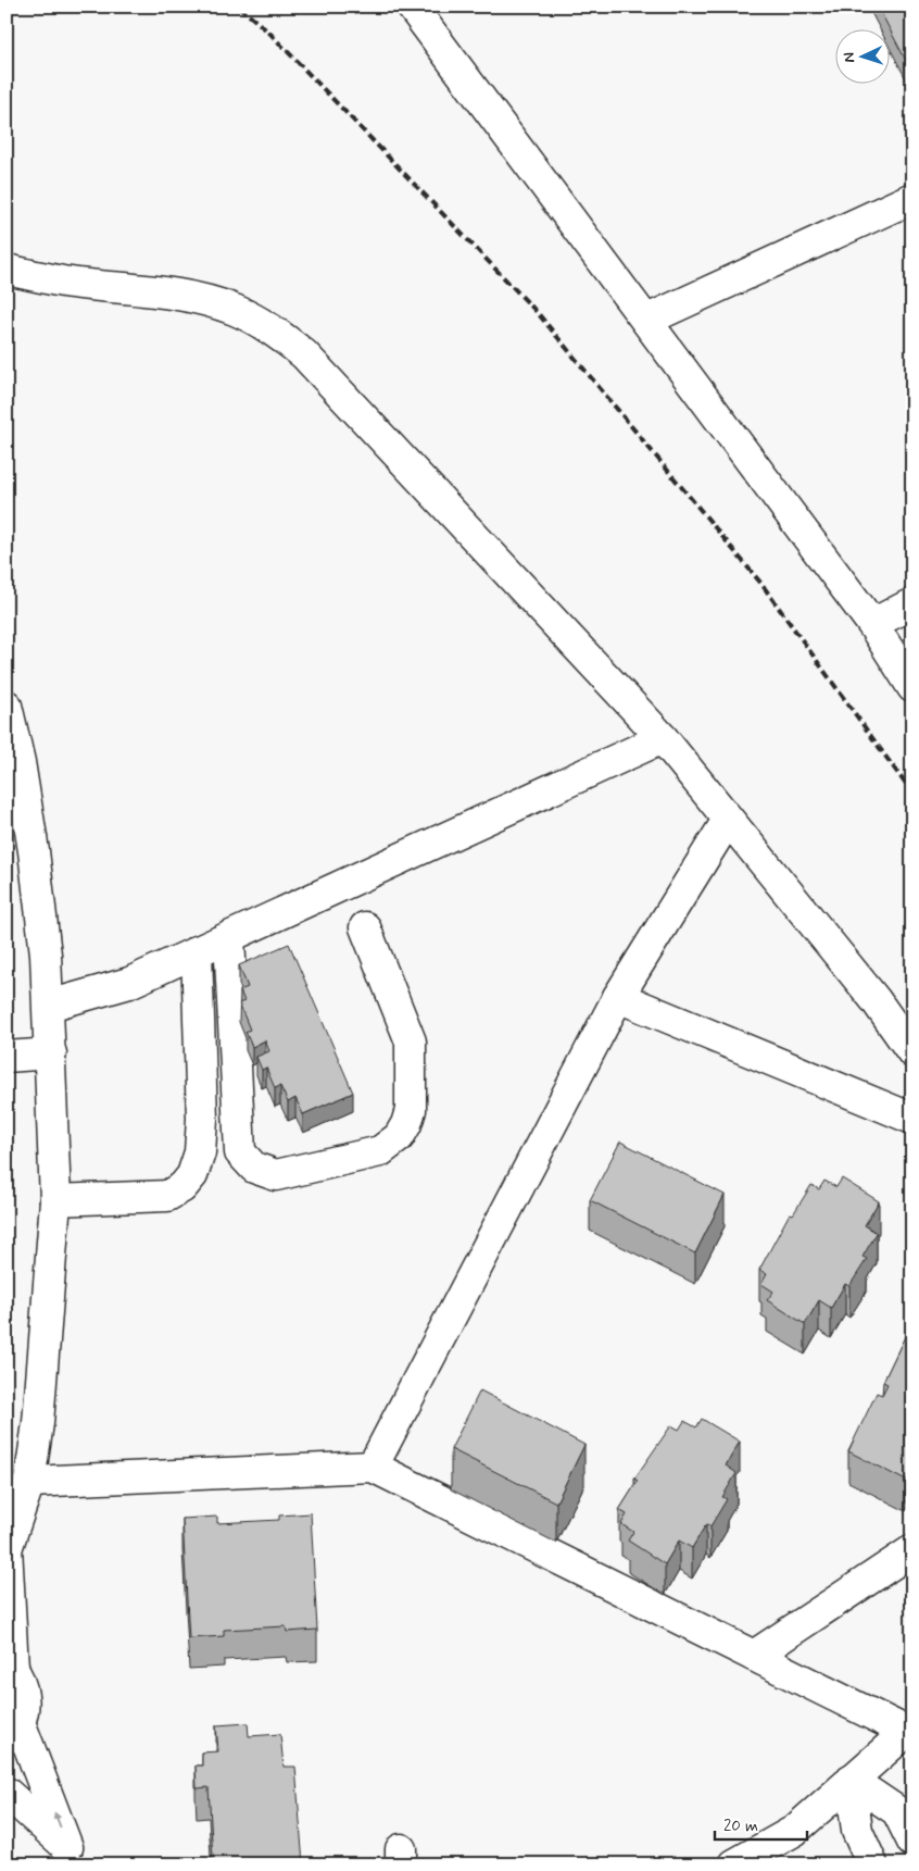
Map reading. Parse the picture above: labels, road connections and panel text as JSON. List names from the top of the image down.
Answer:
{
  "scale_bar": "20 m",
  "north": "left"
}
